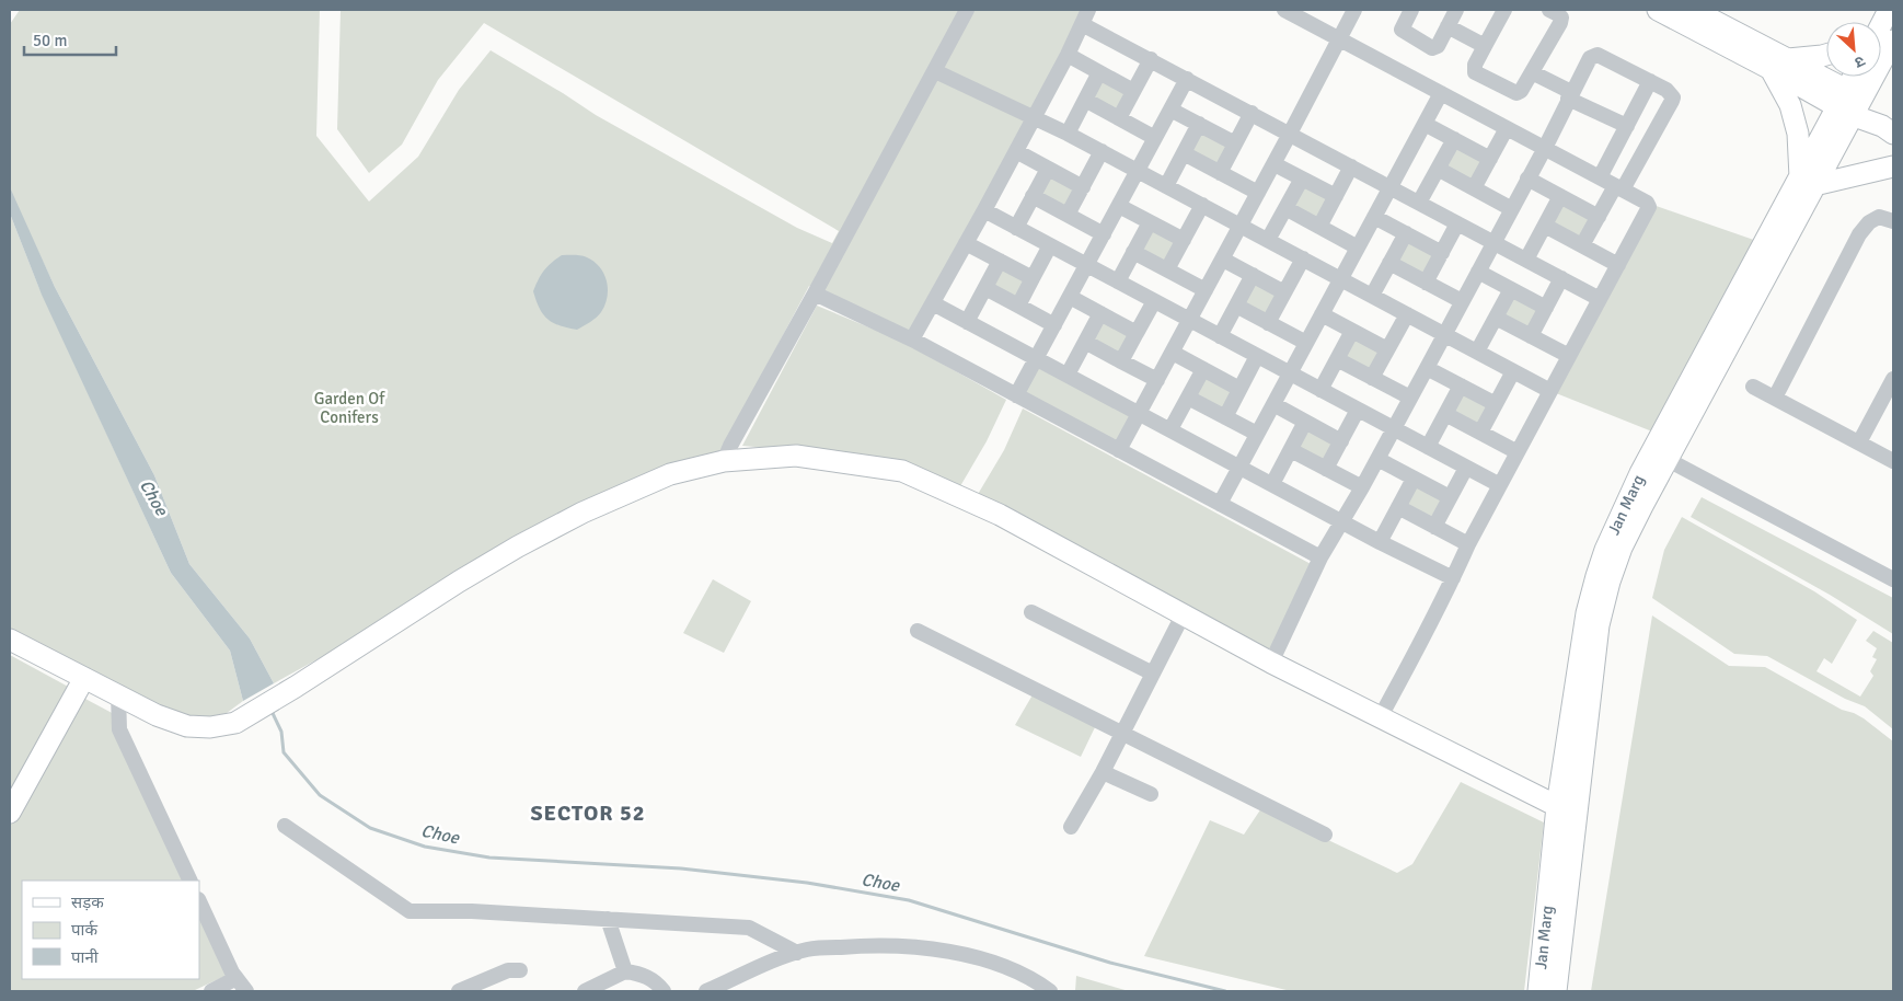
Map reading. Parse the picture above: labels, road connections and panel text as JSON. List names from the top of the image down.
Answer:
{
  "streets": {
    "main road": ["Jan Marg"]
  },
  "districts": ["SECTOR 52"],
  "water": ["Choe"],
  "parks": ["Garden Of Conifers"],
  "legend": ["सड़क", "पार्क", "पानी"],
  "scale_bar": "50 m",
  "north": "bottom right"
}
